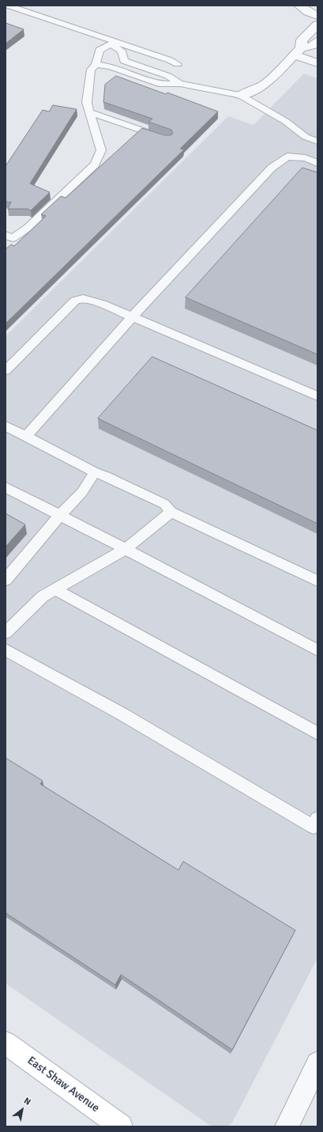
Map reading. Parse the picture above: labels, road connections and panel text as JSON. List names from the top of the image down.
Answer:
{
  "streets": {
    "main road": ["East Shaw Avenue"]
  },
  "north": "top right"
}
